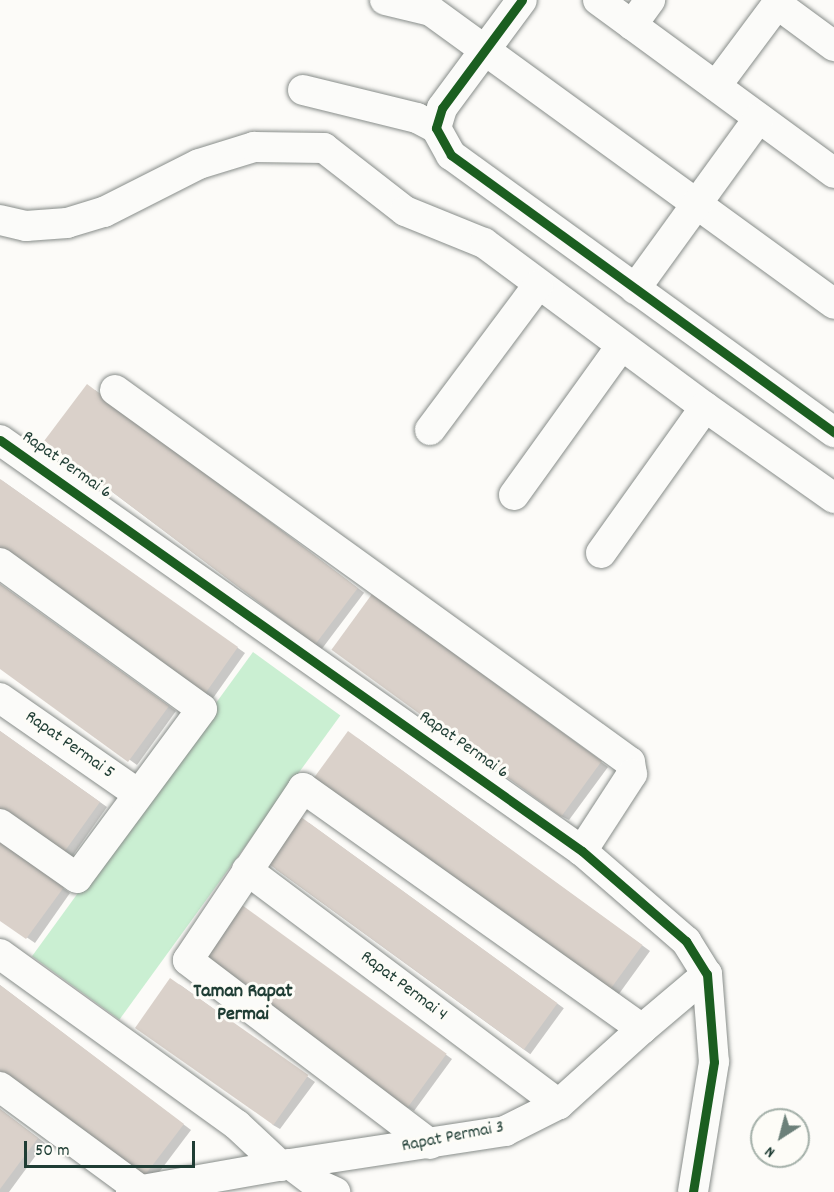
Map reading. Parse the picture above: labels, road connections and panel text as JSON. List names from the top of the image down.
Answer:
{
  "streets": {
    "street": [
      "Rapat Permai 6",
      "Rapat Permai 5",
      "Rapat Permai 4",
      "Rapat Permai 3"
    ]
  },
  "crossings": [
    ["Rapat Permai 6", "Rapat Permai 3"],
    ["Rapat Permai 4", "Rapat Permai 3"]
  ],
  "districts": ["Taman Rapat Permai"],
  "scale_bar": "50 m",
  "north": "bottom left"
}
